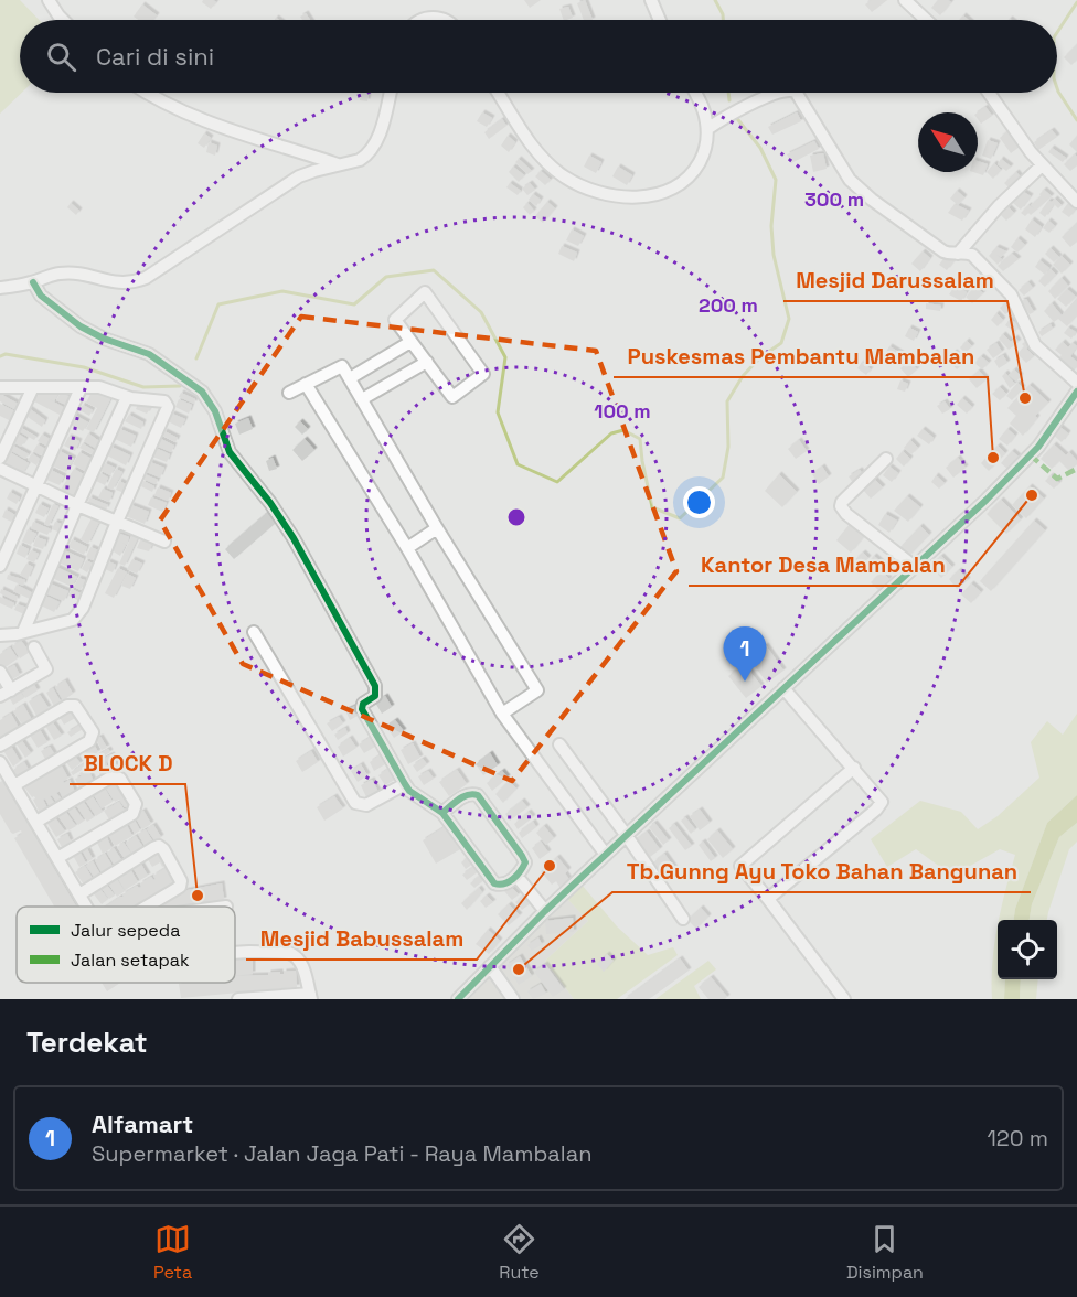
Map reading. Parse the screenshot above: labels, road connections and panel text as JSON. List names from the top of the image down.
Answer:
{
  "places": [
    "Mesjid Darussalam",
    "Puskesmas Pembantu Mambalan",
    "Kantor Desa Mambalan",
    "Mesjid Babussalam",
    "BLOCK D",
    "Tb.Gunng Ayu Toko Bahan Bangunan"
  ],
  "legend": ["Jalur sepeda", "Jalan setapak"],
  "north": "top left",
  "page": {
    "search": "Cari di sini",
    "pins": "1",
    "heading": "Terdekat",
    "list": [
      {
        "mark": "1",
        "name": "Alfamart",
        "note": "Supermarket · Jalan Jaga Pati - Raya Mambalan",
        "value": "120 m"
      }
    ],
    "nav": ["Peta", "Rute", "Disimpan"]
  },
  "rings": ["300 m", "200 m", "100 m"]
}
